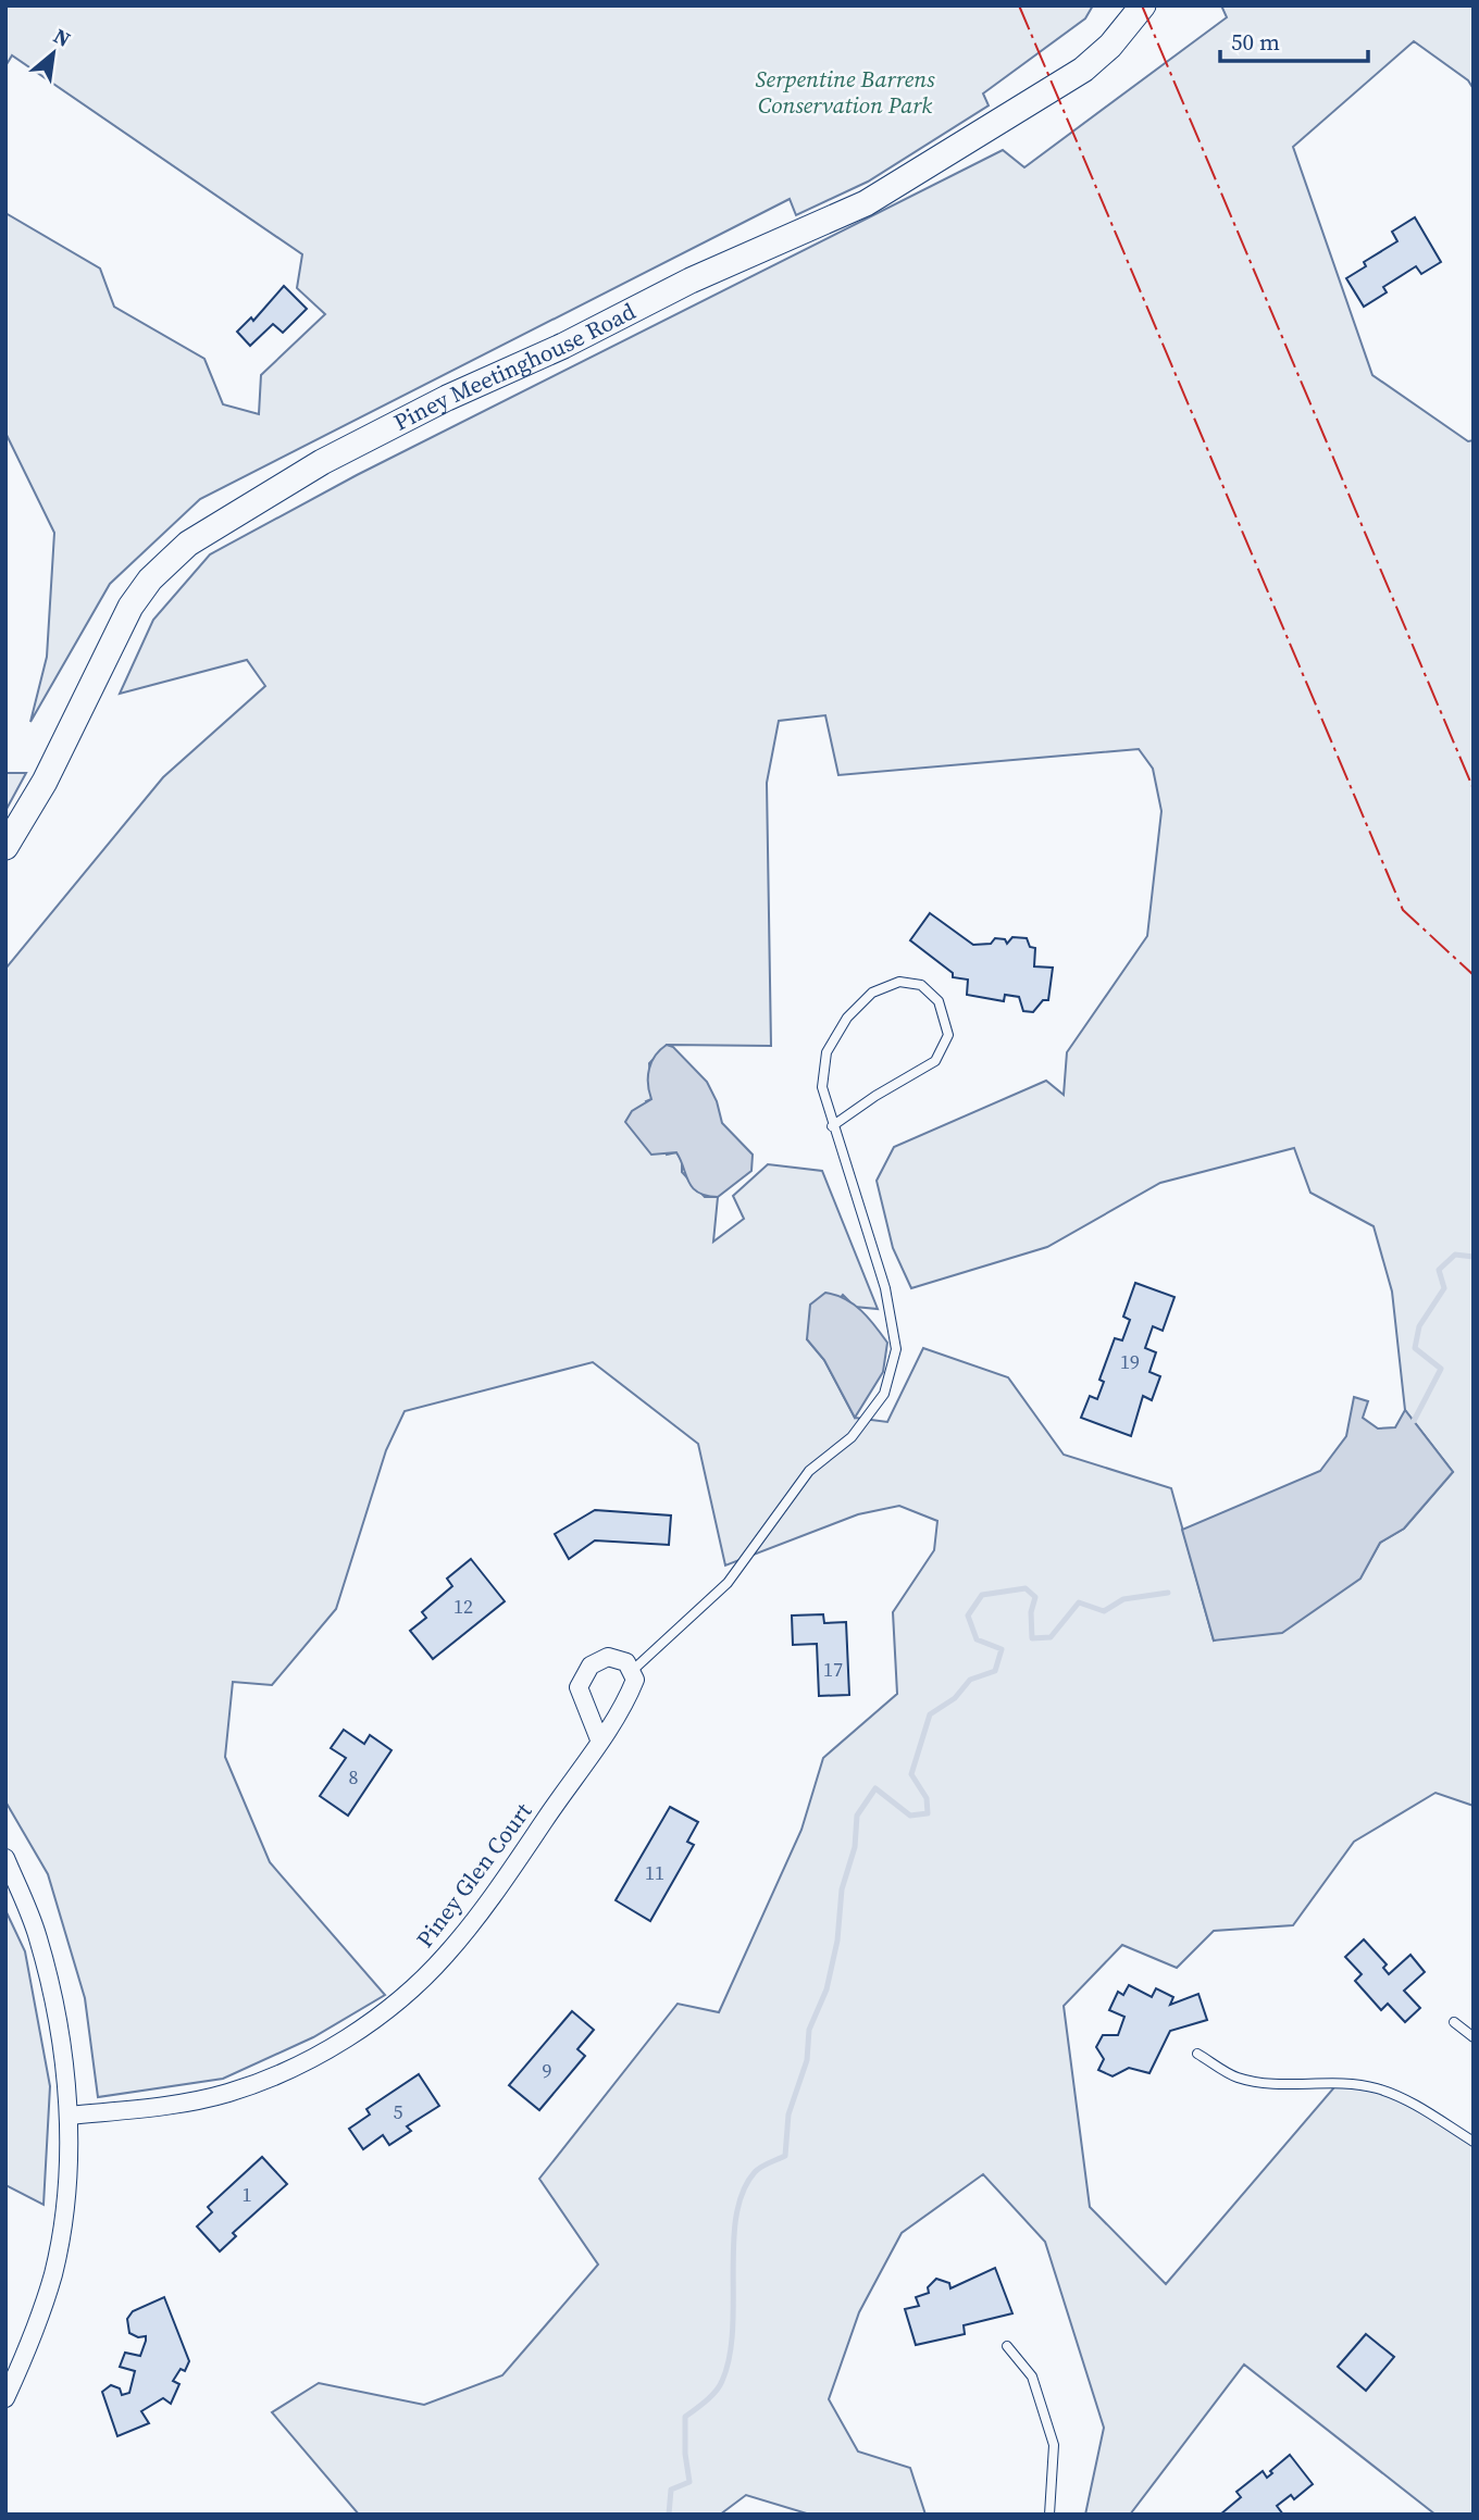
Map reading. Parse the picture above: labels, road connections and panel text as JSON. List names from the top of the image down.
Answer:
{
  "streets": {
    "main road": ["Piney Meetinghouse Road"],
    "street": ["Piney Glen Court"]
  },
  "parks": ["Serpentine Barrens Conservation Park"],
  "house_numbers": [
    "19",
    "12",
    "17",
    "8",
    "11",
    "9",
    "5",
    "1"
  ],
  "scale_bar": "50 m",
  "north": "top right"
}
